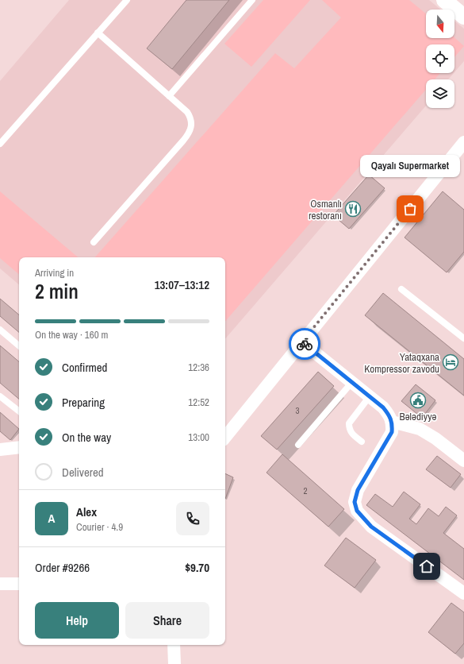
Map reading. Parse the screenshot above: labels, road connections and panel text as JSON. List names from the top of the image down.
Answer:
{
  "places": {
    "restaurant": ["Osmanlı restoranı"],
    "other": ["Qayalı Supermarket"],
    "hotel": ["Yataqxana Kompressor zavodu"],
    "public building": ["Bələdiyyə"]
  },
  "house_numbers": ["3", "2"],
  "north": "bottom",
  "page": {
    "bubble": "Qayalı Supermarket",
    "heading": ["2 min", "Arriving in", "13:07–13:12"],
    "panel": [
      "Alex",
      "Courier · 4.9",
      "Order #9266",
      "$9.70"
    ],
    "bar": "On the way · 160 m",
    "list": [
      ["Confirmed", "12:36"],
      ["Preparing", "12:52"],
      ["On the way", "13:00"],
      "Delivered"
    ],
    "round": "A",
    "buttons": ["Help", "Share"]
  }
}
